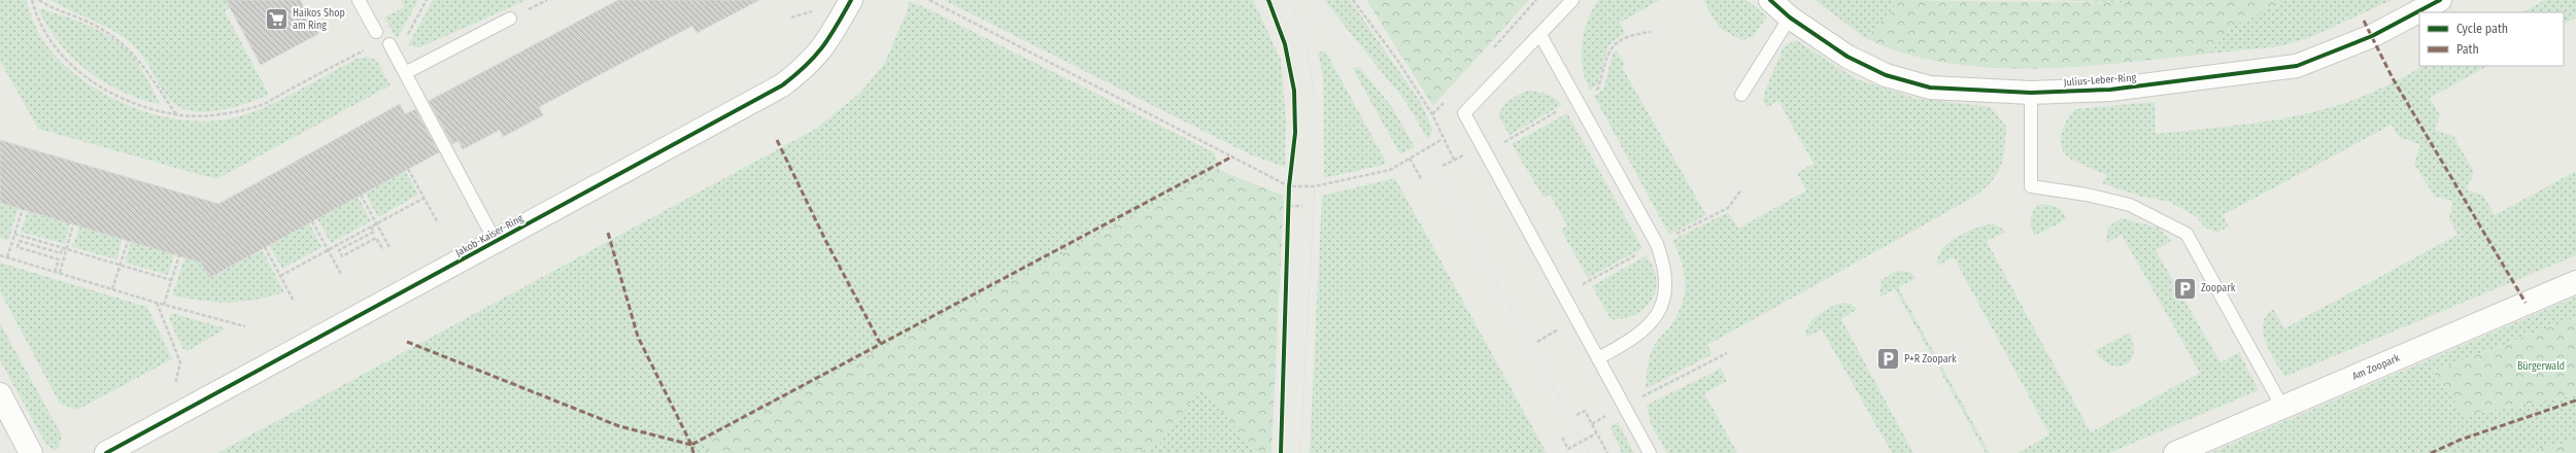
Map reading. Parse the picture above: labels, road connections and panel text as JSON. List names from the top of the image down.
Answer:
{
  "streets": {
    "street": ["Julius-Leber-Ring", "Jakob-Kaiser-Ring", "Am Zoopark"]
  },
  "parks": ["Bürgerwald"],
  "places": {
    "supermarket": ["Haikos Shop am Ring"],
    "parking": ["Zoopark", "P+R Zoopark"]
  },
  "legend": ["Cycle path", "Path"]
}
